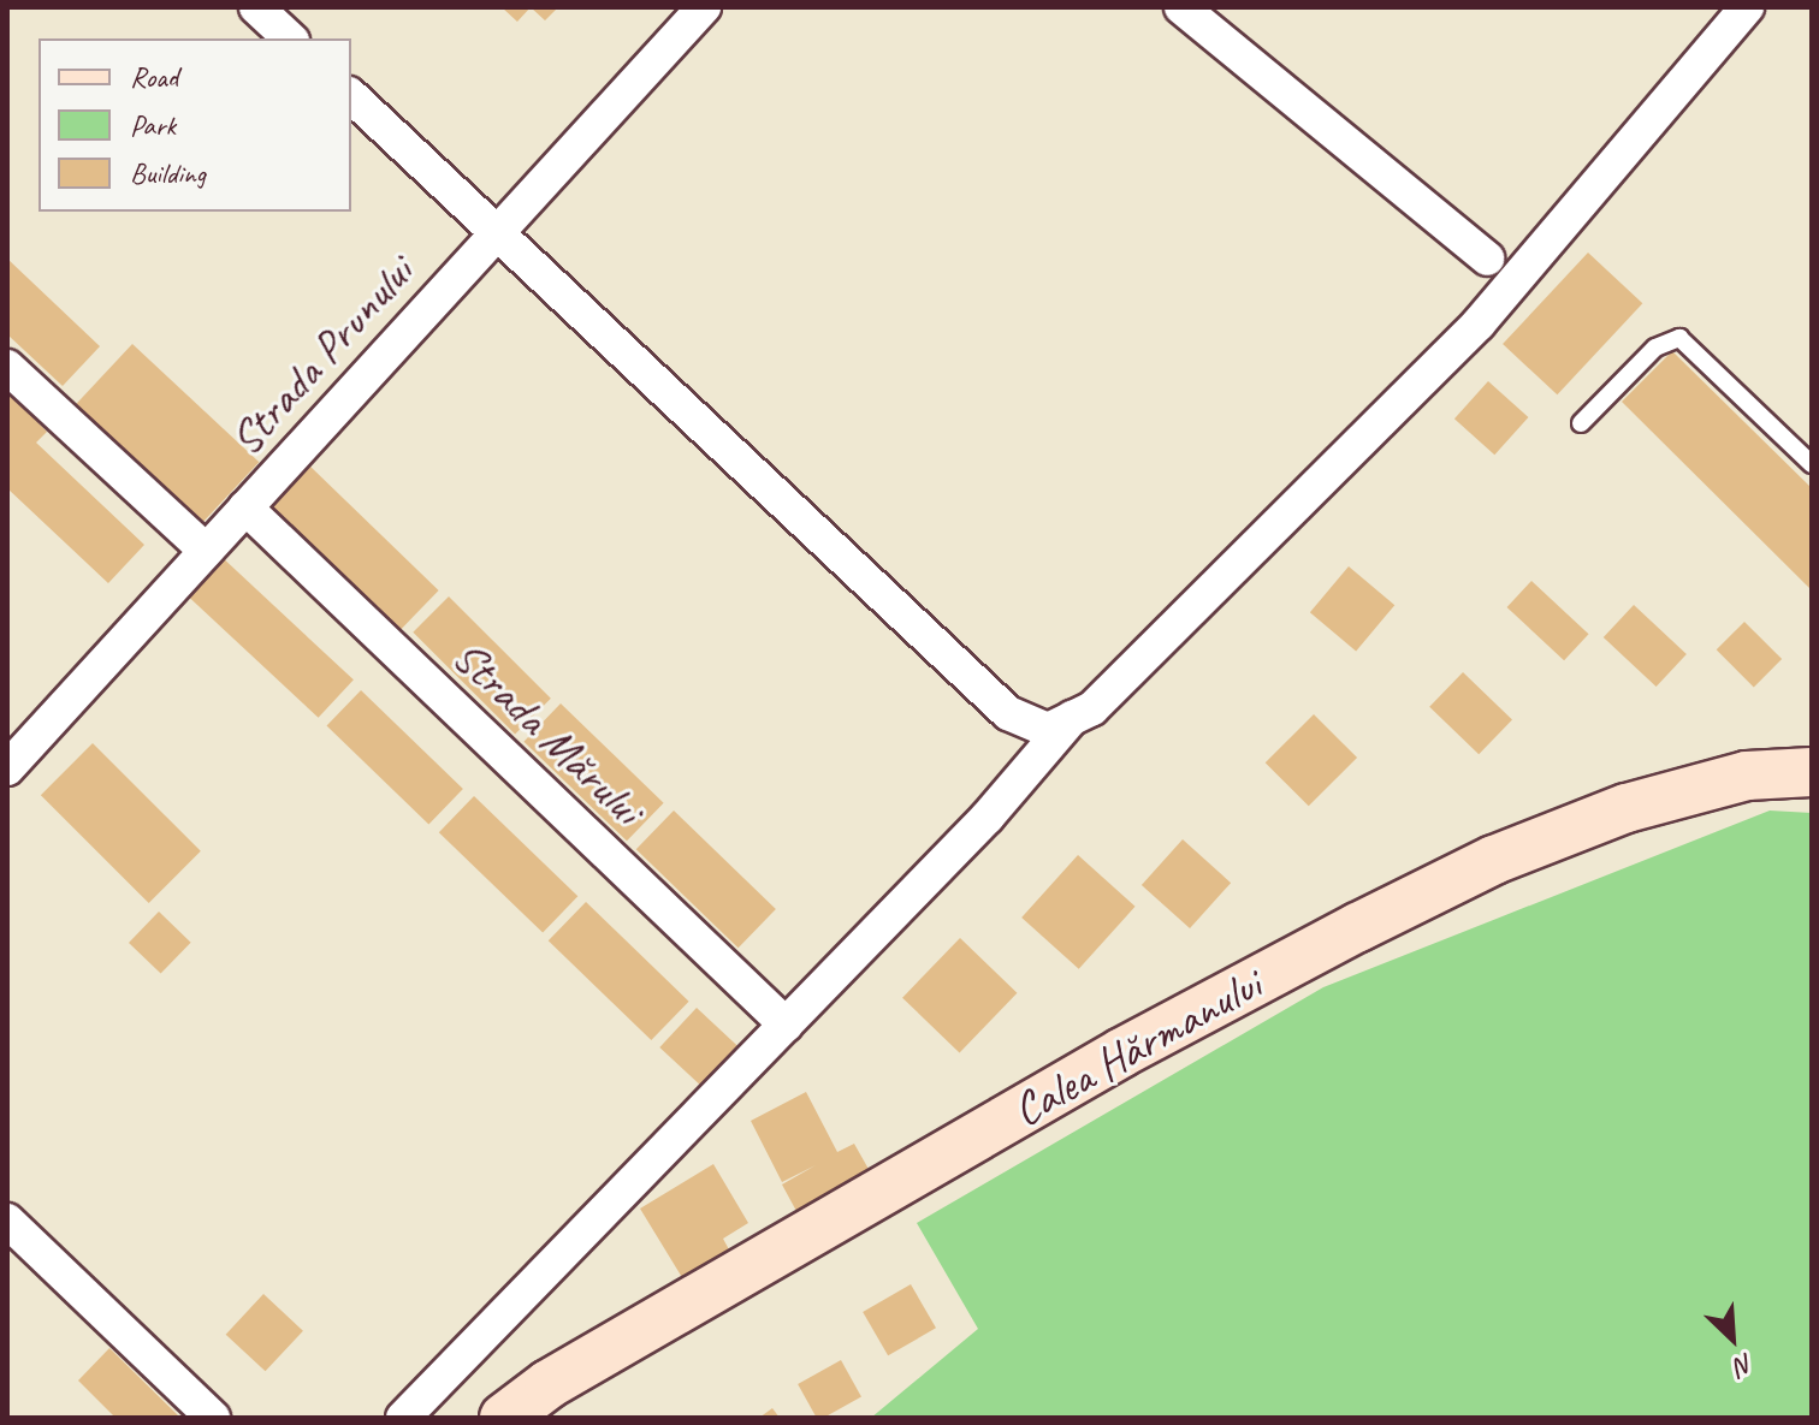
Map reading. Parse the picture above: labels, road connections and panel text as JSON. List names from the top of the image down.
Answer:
{
  "streets": {
    "main road": ["Calea Hărmanului"],
    "street": ["Strada Prunului", "Strada Mărului"]
  },
  "crossings": [
    ["Strada Prunului", "Strada Mărului"]
  ],
  "legend": ["Road", "Park", "Building"],
  "north": "bottom right"
}
